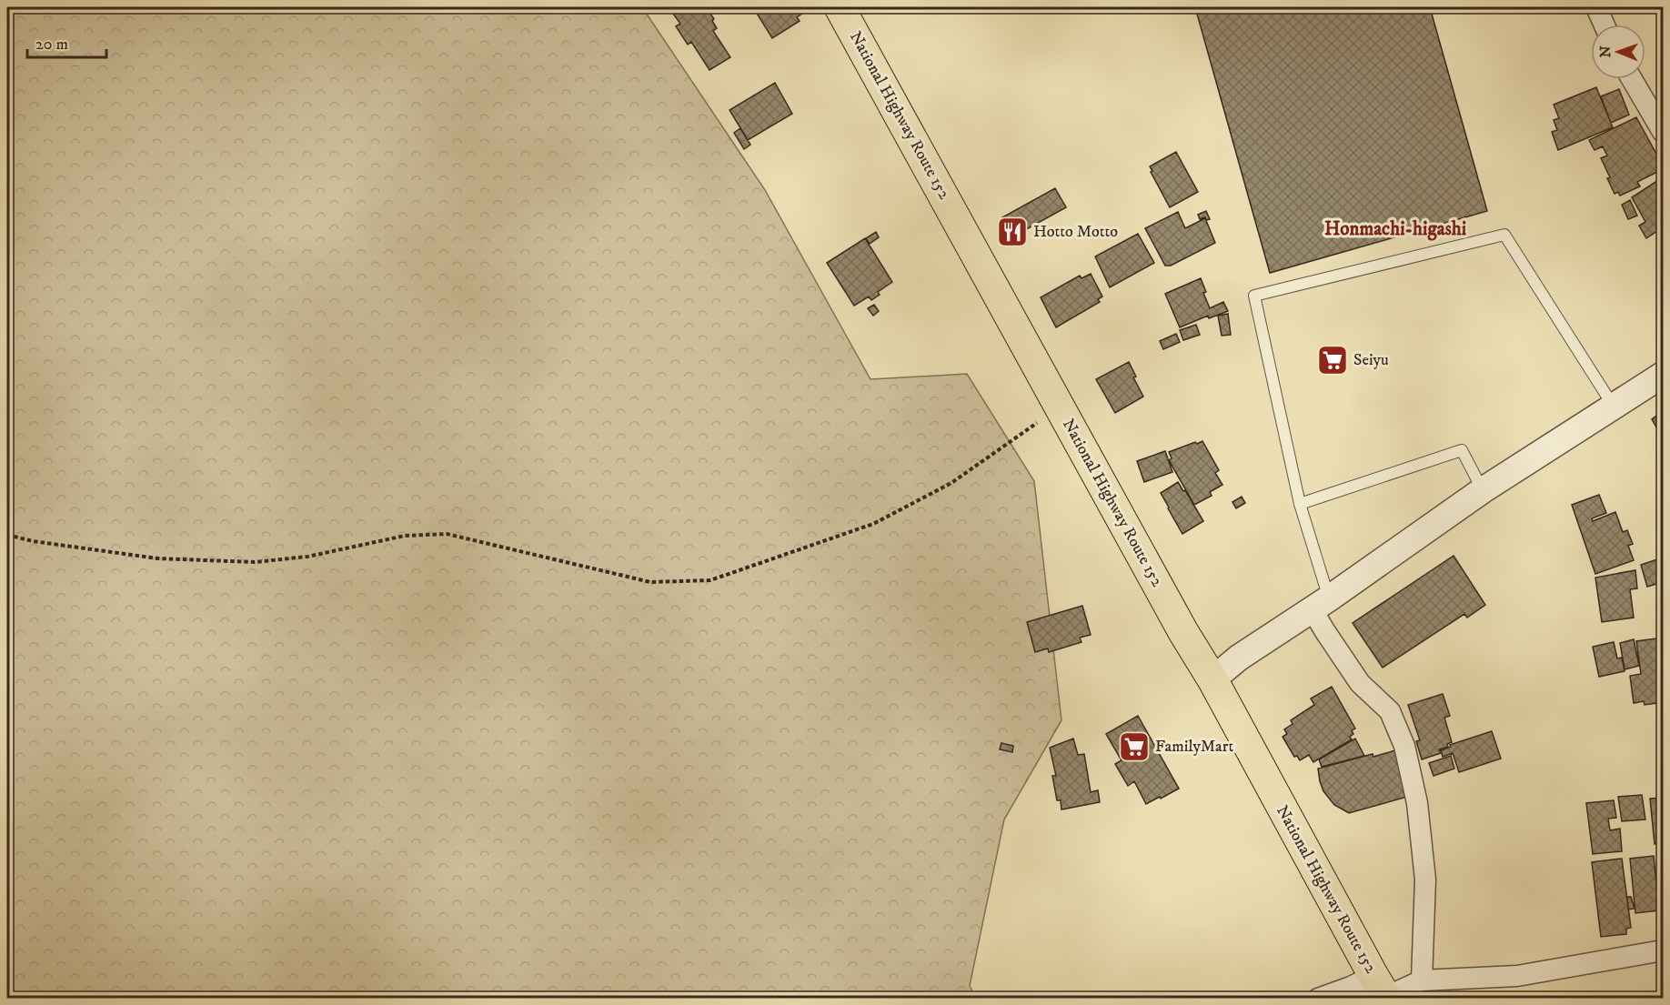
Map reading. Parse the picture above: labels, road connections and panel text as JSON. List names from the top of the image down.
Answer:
{
  "streets": {
    "highway": ["National Highway Route 152"]
  },
  "districts": ["Honmachi-higashi"],
  "places": {
    "restaurant": ["Hotto Motto"],
    "supermarket": ["Seiyu", "FamilyMart"]
  },
  "scale_bar": "20 m",
  "north": "left"
}
